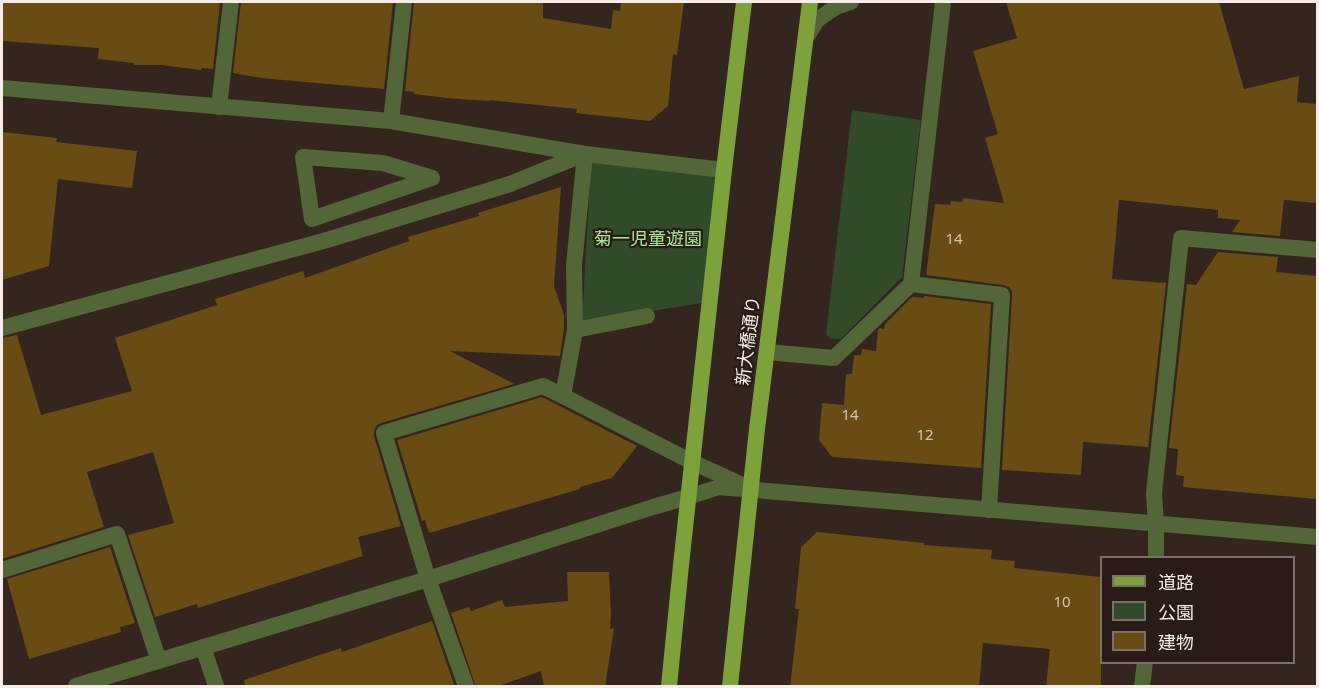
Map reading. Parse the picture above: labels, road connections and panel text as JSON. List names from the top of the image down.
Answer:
{
  "streets": {
    "main road": ["新大橋通り"]
  },
  "parks": ["菊一児童遊園"],
  "house_numbers": [
    "14",
    "14",
    "12",
    "10"
  ],
  "legend": ["道路", "公園", "建物"]
}
